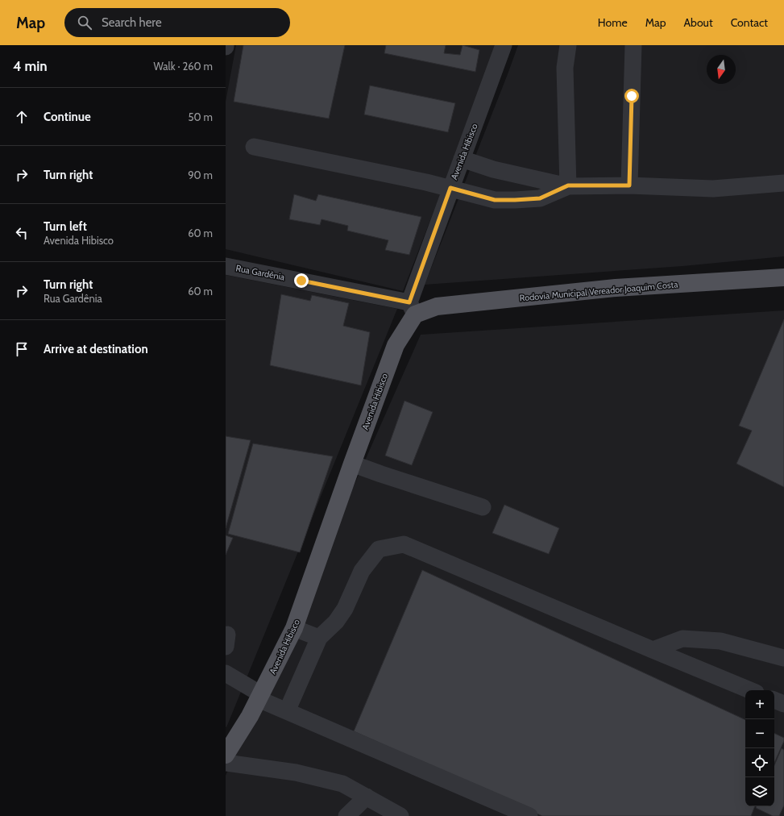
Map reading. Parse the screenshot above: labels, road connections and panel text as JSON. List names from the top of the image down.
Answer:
{
  "streets": {
    "main road": ["Avenida Hibisco", "Rodovia Municipal Vereador Joaquim Costa"],
    "street": ["Rua Gardênia"]
  },
  "crossings": [
    ["Avenida Hibisco", "Rua Gardênia"],
    ["Avenida Hibisco", "Rodovia Municipal Vereador Joaquim Costa"],
    ["Rua Gardênia", "Rodovia Municipal Vereador Joaquim Costa"]
  ],
  "north": "bottom",
  "page": {
    "header": "Map",
    "search": "Search here",
    "nav": [
      "Home",
      "Map",
      "About",
      "Contact"
    ],
    "heading": ["4 min", "Walk · 260 m"],
    "list": [
      ["Continue", "50 m"],
      ["Turn right", "90 m"],
      ["Turn left", "Avenida Hibisco", "60 m"],
      ["Turn right", "Rua Gardênia", "60 m"],
      "Arrive at destination"
    ],
    "map_buttons": ["+", "−"]
  }
}
